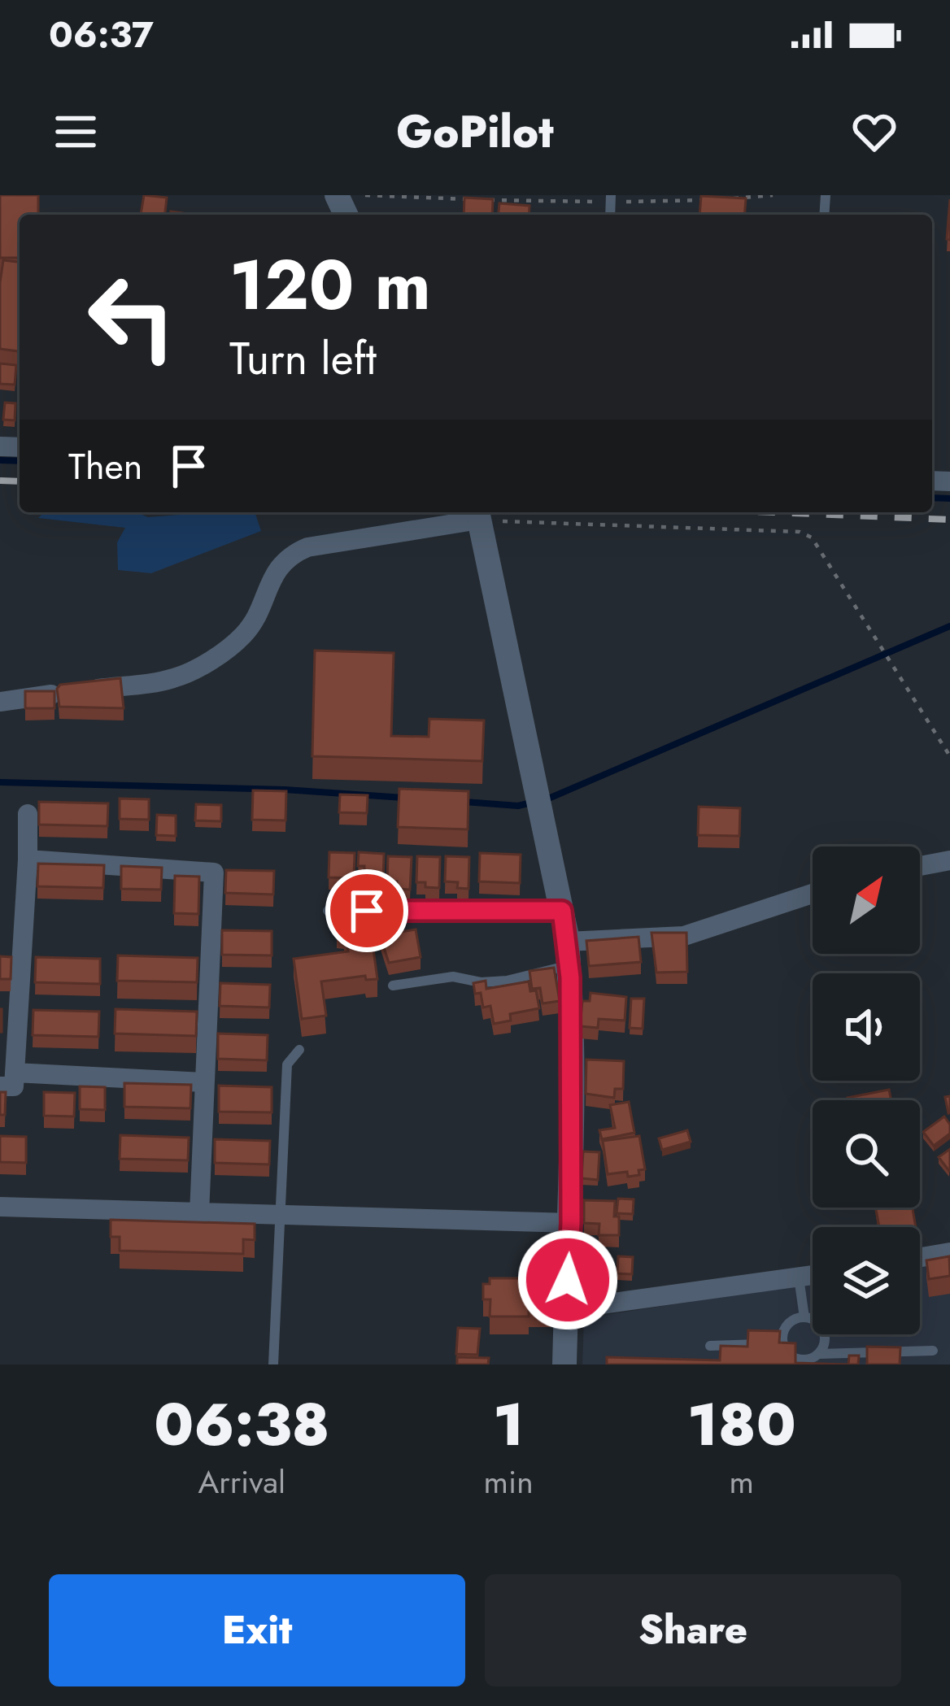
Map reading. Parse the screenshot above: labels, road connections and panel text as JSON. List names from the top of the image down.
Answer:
{
  "north": "top right",
  "page": {
    "status": "06:37",
    "header": "GoPilot",
    "turn": ["120 m", "Turn left"],
    "then": "Then",
    "eta": [
      "06:38",
      "Arrival",
      "1",
      "min",
      "180",
      "m"
    ],
    "buttons": ["Exit", "Share"]
  }
}
